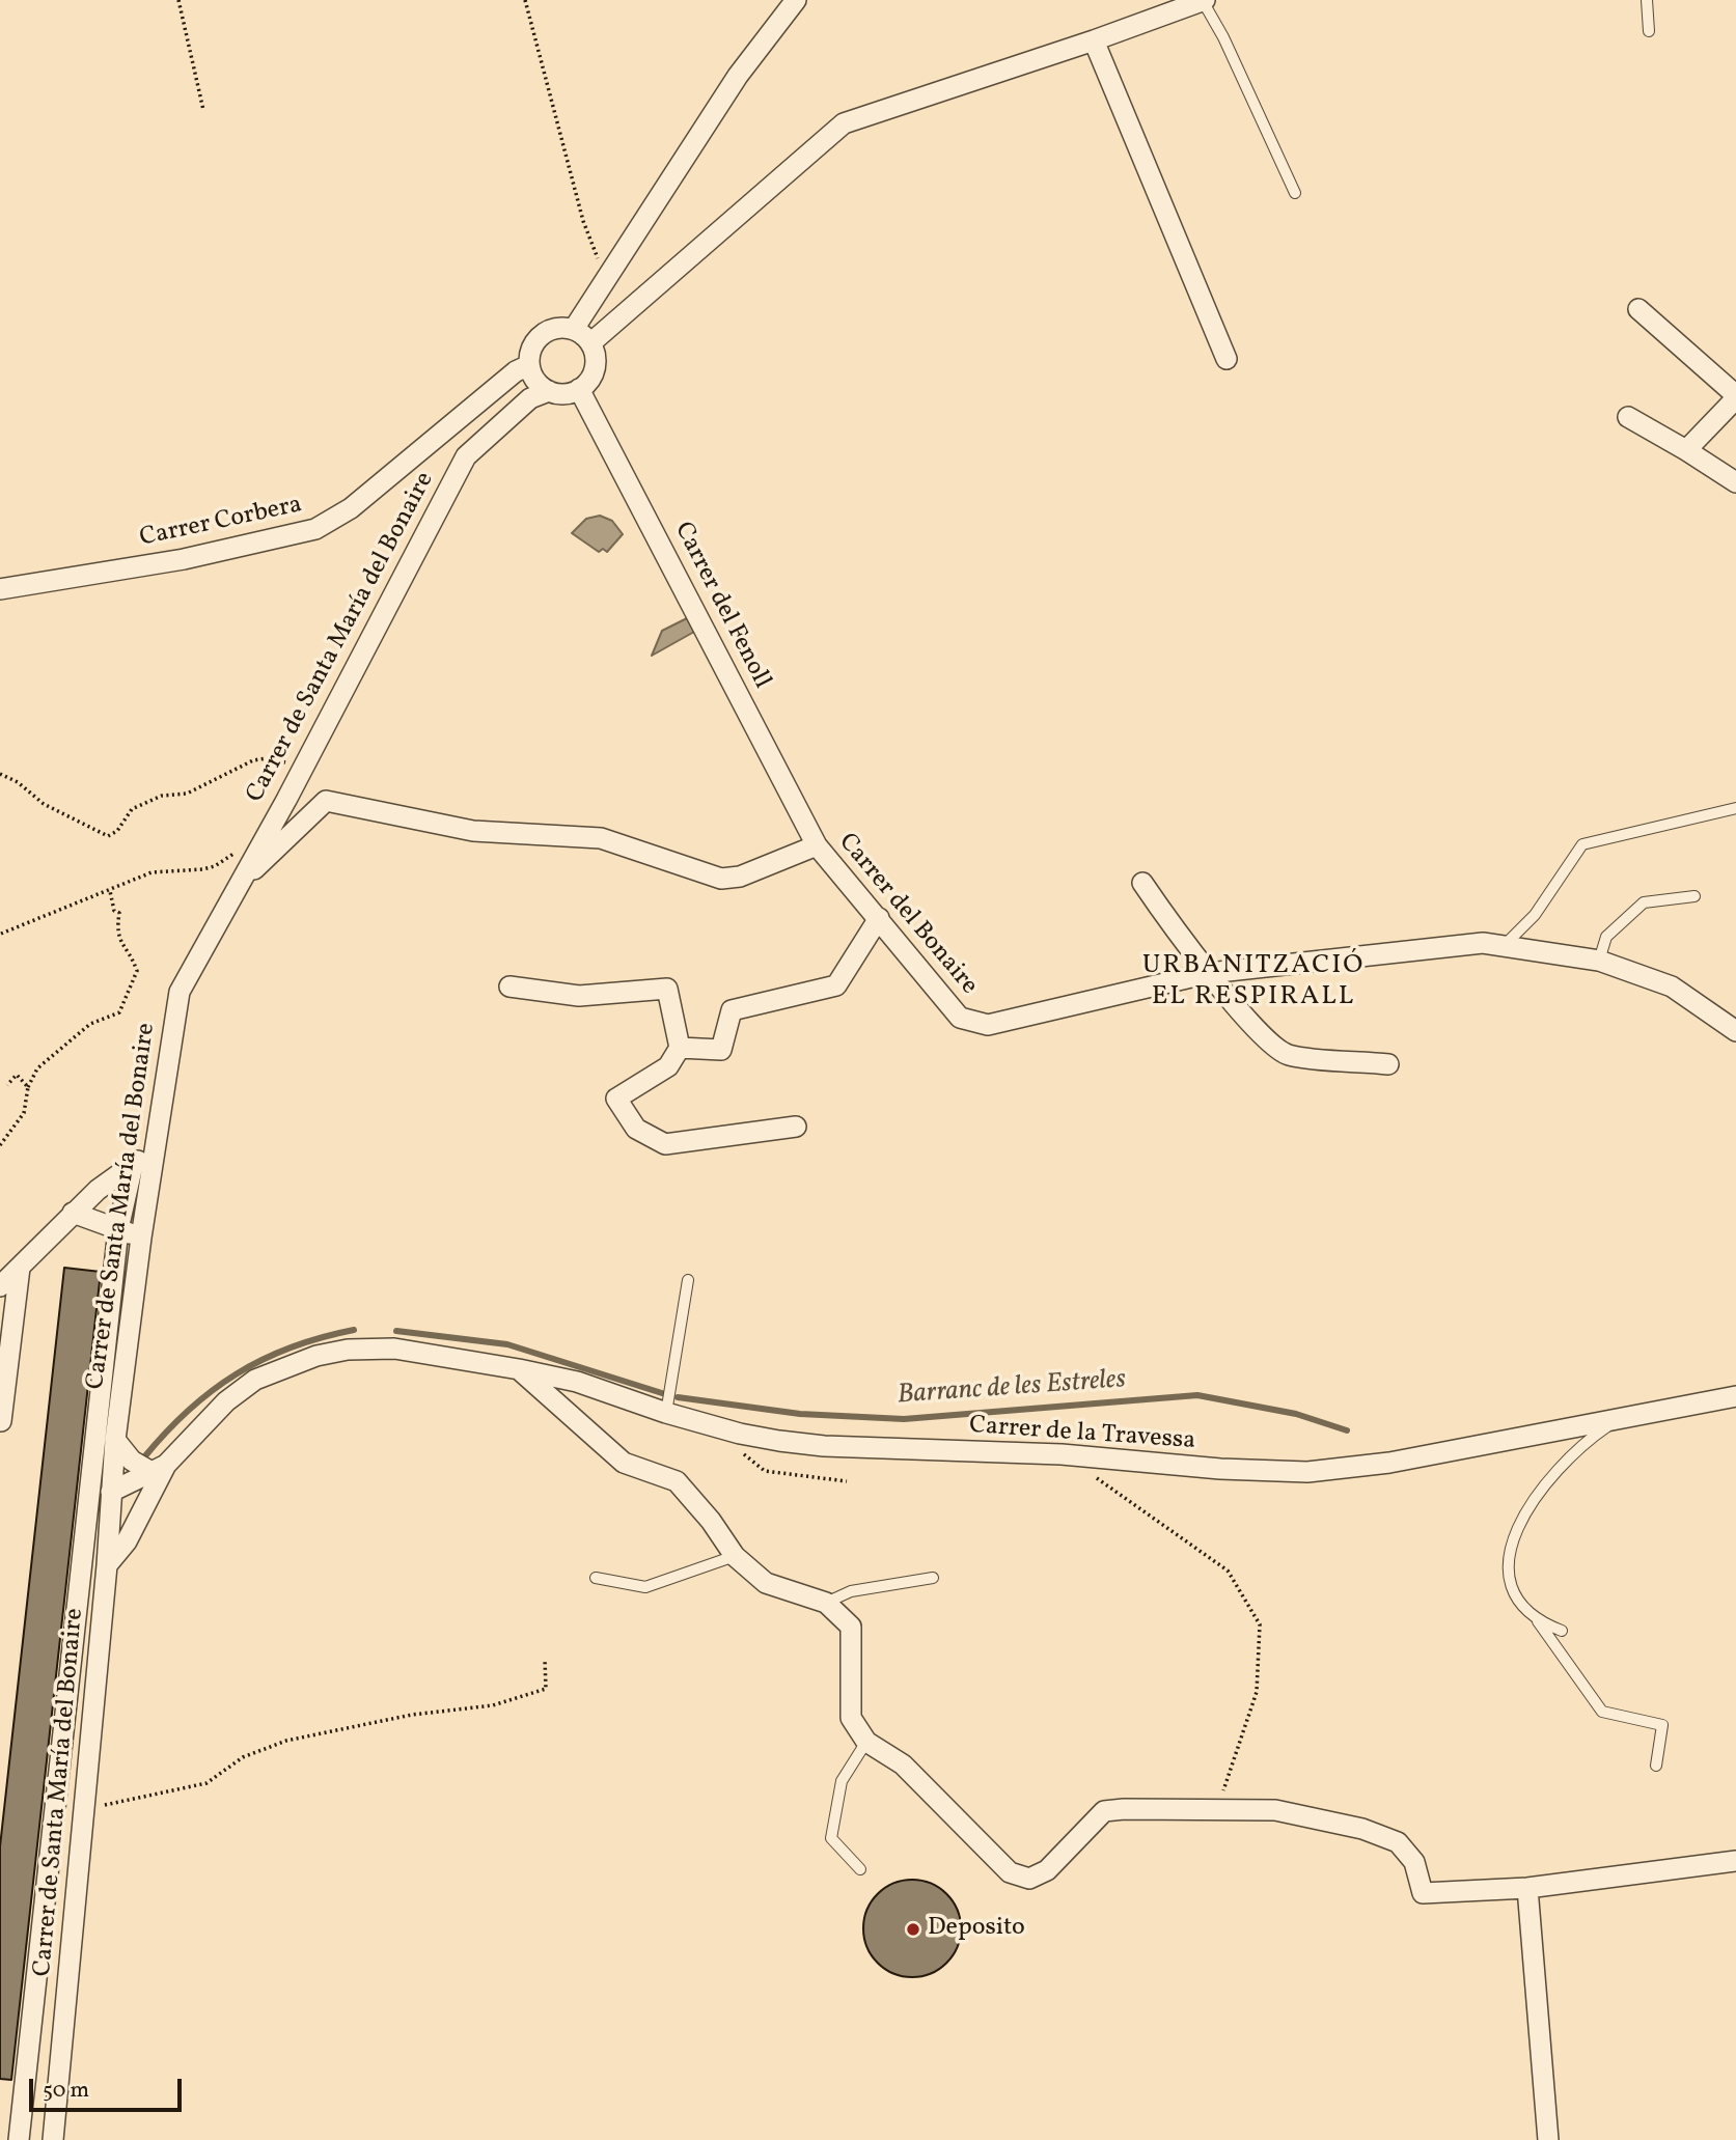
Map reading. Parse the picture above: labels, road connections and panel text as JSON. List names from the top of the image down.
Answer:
{
  "streets": {
    "street": [
      "Carrer Corbera",
      "Carrer del Fenoll",
      "Carrer de Santa María del Bonaire",
      "Carrer del Bonaire",
      "Carrer de la Travessa"
    ]
  },
  "crossings": [
    ["Carrer Corbera", "Carrer del Fenoll"],
    ["Carrer Corbera", "Carrer de Santa María del Bonaire"],
    ["Carrer del Fenoll", "Carrer de Santa María del Bonaire"],
    ["Carrer del Fenoll", "Carrer del Bonaire"],
    ["Carrer de Santa María del Bonaire", "Carrer del Bonaire"],
    ["Carrer de Santa María del Bonaire", "Carrer de la Travessa"]
  ],
  "districts": ["URBANITZACIÓ EL RESPIRALL"],
  "water": ["Barranc de les Estreles"],
  "places": ["Deposito"],
  "scale_bar": "50 m"
}
